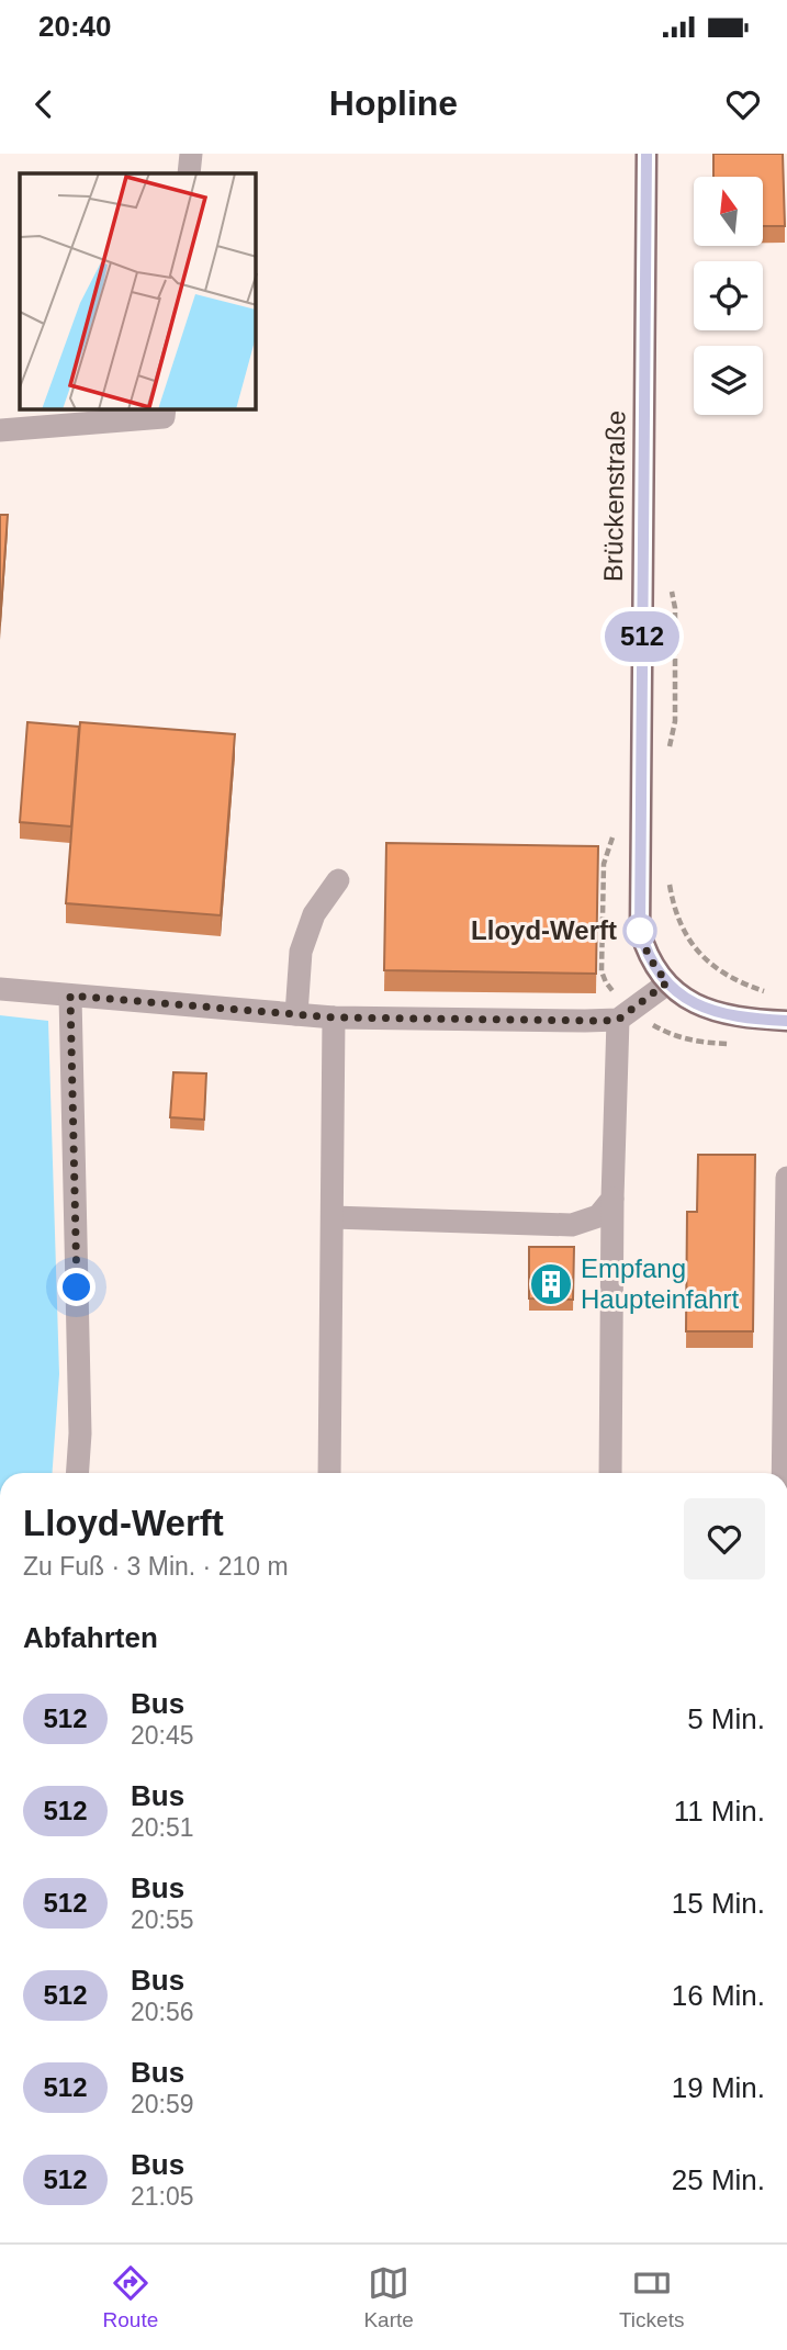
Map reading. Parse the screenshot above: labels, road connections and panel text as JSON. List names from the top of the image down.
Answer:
{
  "streets": {
    "main road": ["Brückenstraße"]
  },
  "places": {
    "other": ["Lloyd-Werft"],
    "building": ["Empfang Haupteinfahrt"]
  },
  "lines": ["bus line 512"],
  "north": "top",
  "page": {
    "status": "20:40",
    "header": "Hopline",
    "on_map": "512",
    "heading": [
      ["Lloyd-Werft", "Zu Fuß · 3 Min. · 210 m"],
      "Abfahrten"
    ],
    "list": [
      {
        "mark": "512",
        "name": "Bus",
        "note": "20:45",
        "value": "5 Min."
      },
      {
        "mark": "512",
        "name": "Bus",
        "note": "20:51",
        "value": "11 Min."
      },
      {
        "mark": "512",
        "name": "Bus",
        "note": "20:55",
        "value": "15 Min."
      },
      {
        "mark": "512",
        "name": "Bus",
        "note": "20:56",
        "value": "16 Min."
      },
      {
        "mark": "512",
        "name": "Bus",
        "note": "20:59",
        "value": "19 Min."
      },
      {
        "mark": "512",
        "name": "Bus",
        "note": "21:05",
        "value": "25 Min."
      }
    ],
    "tabs": ["Route", "Karte", "Tickets"]
  }
}
